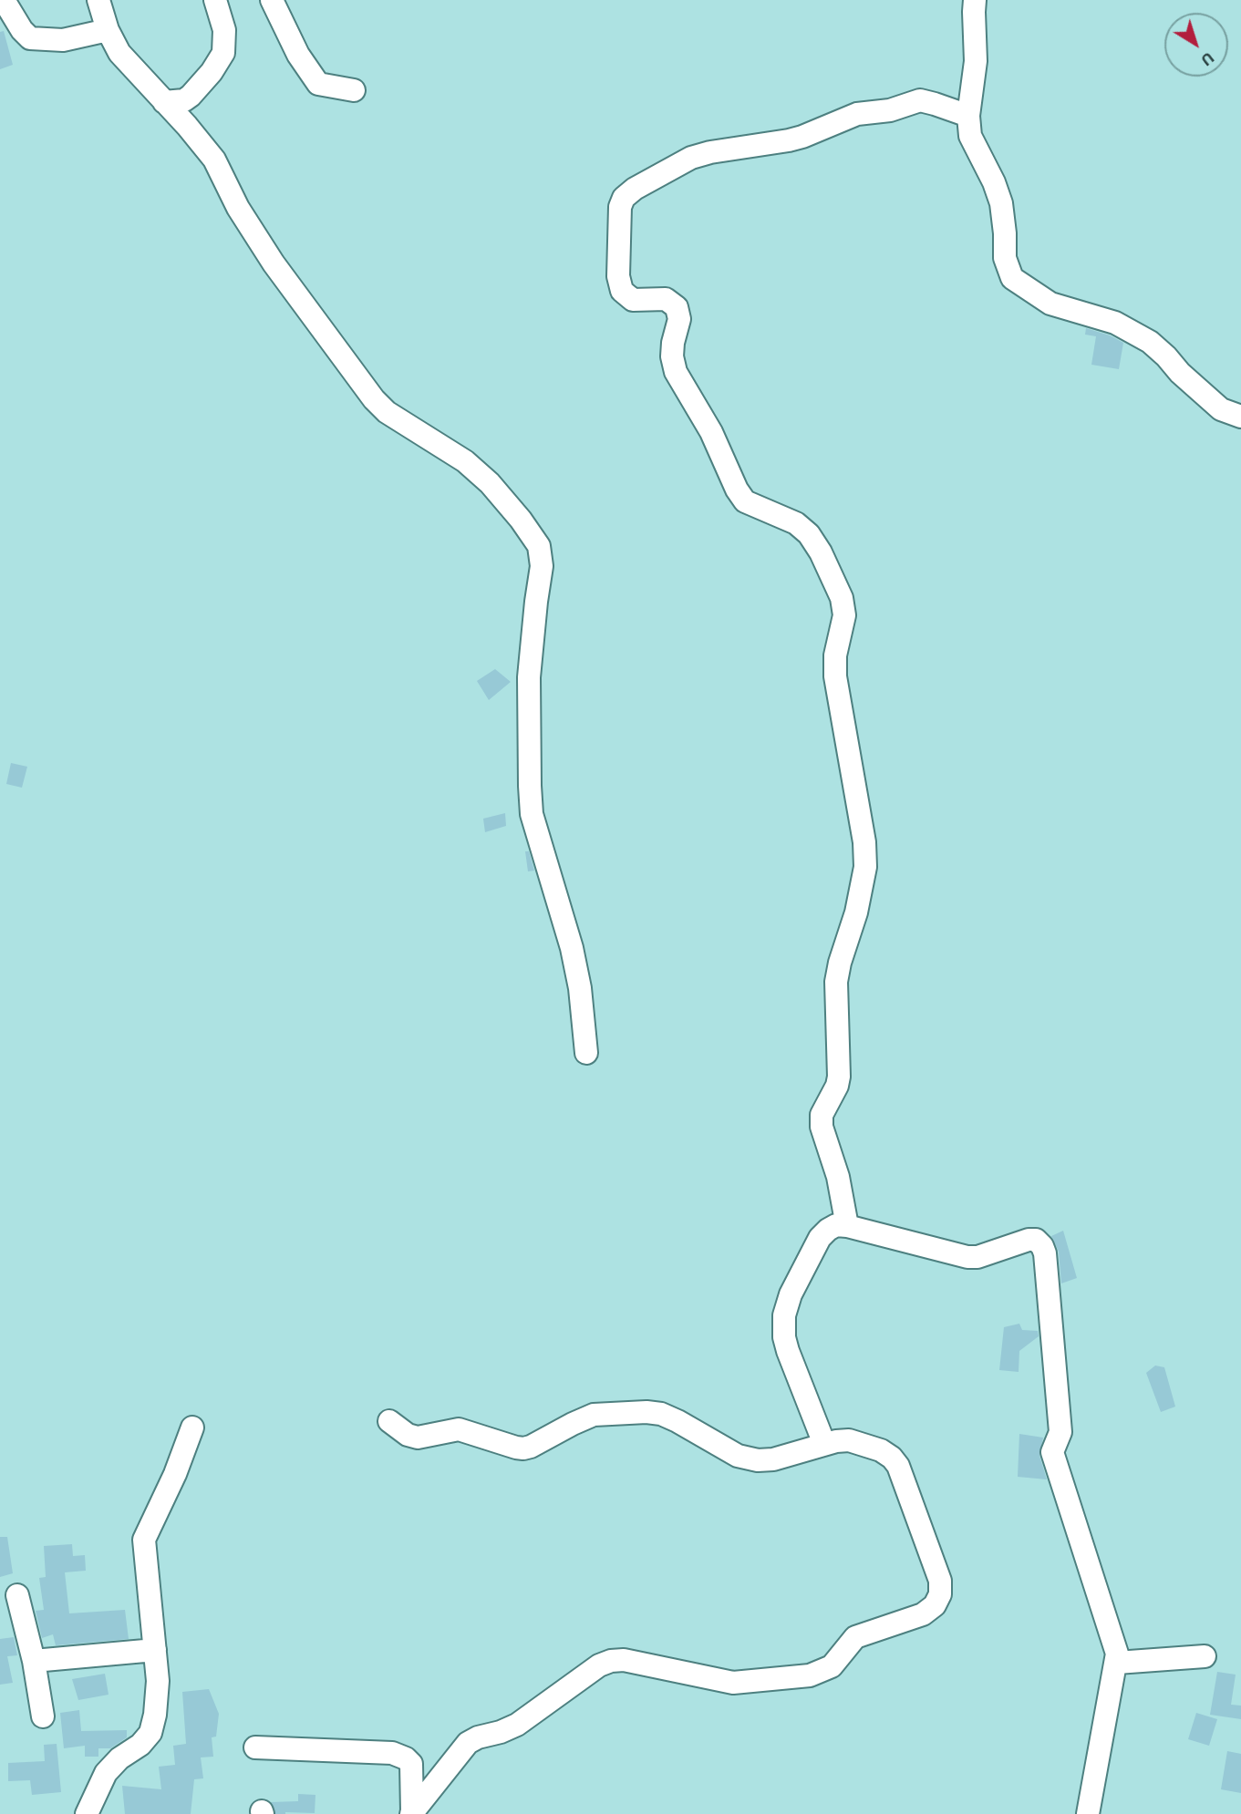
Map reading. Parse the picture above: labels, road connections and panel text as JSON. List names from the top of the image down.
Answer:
{
  "north": "bottom right"
}
